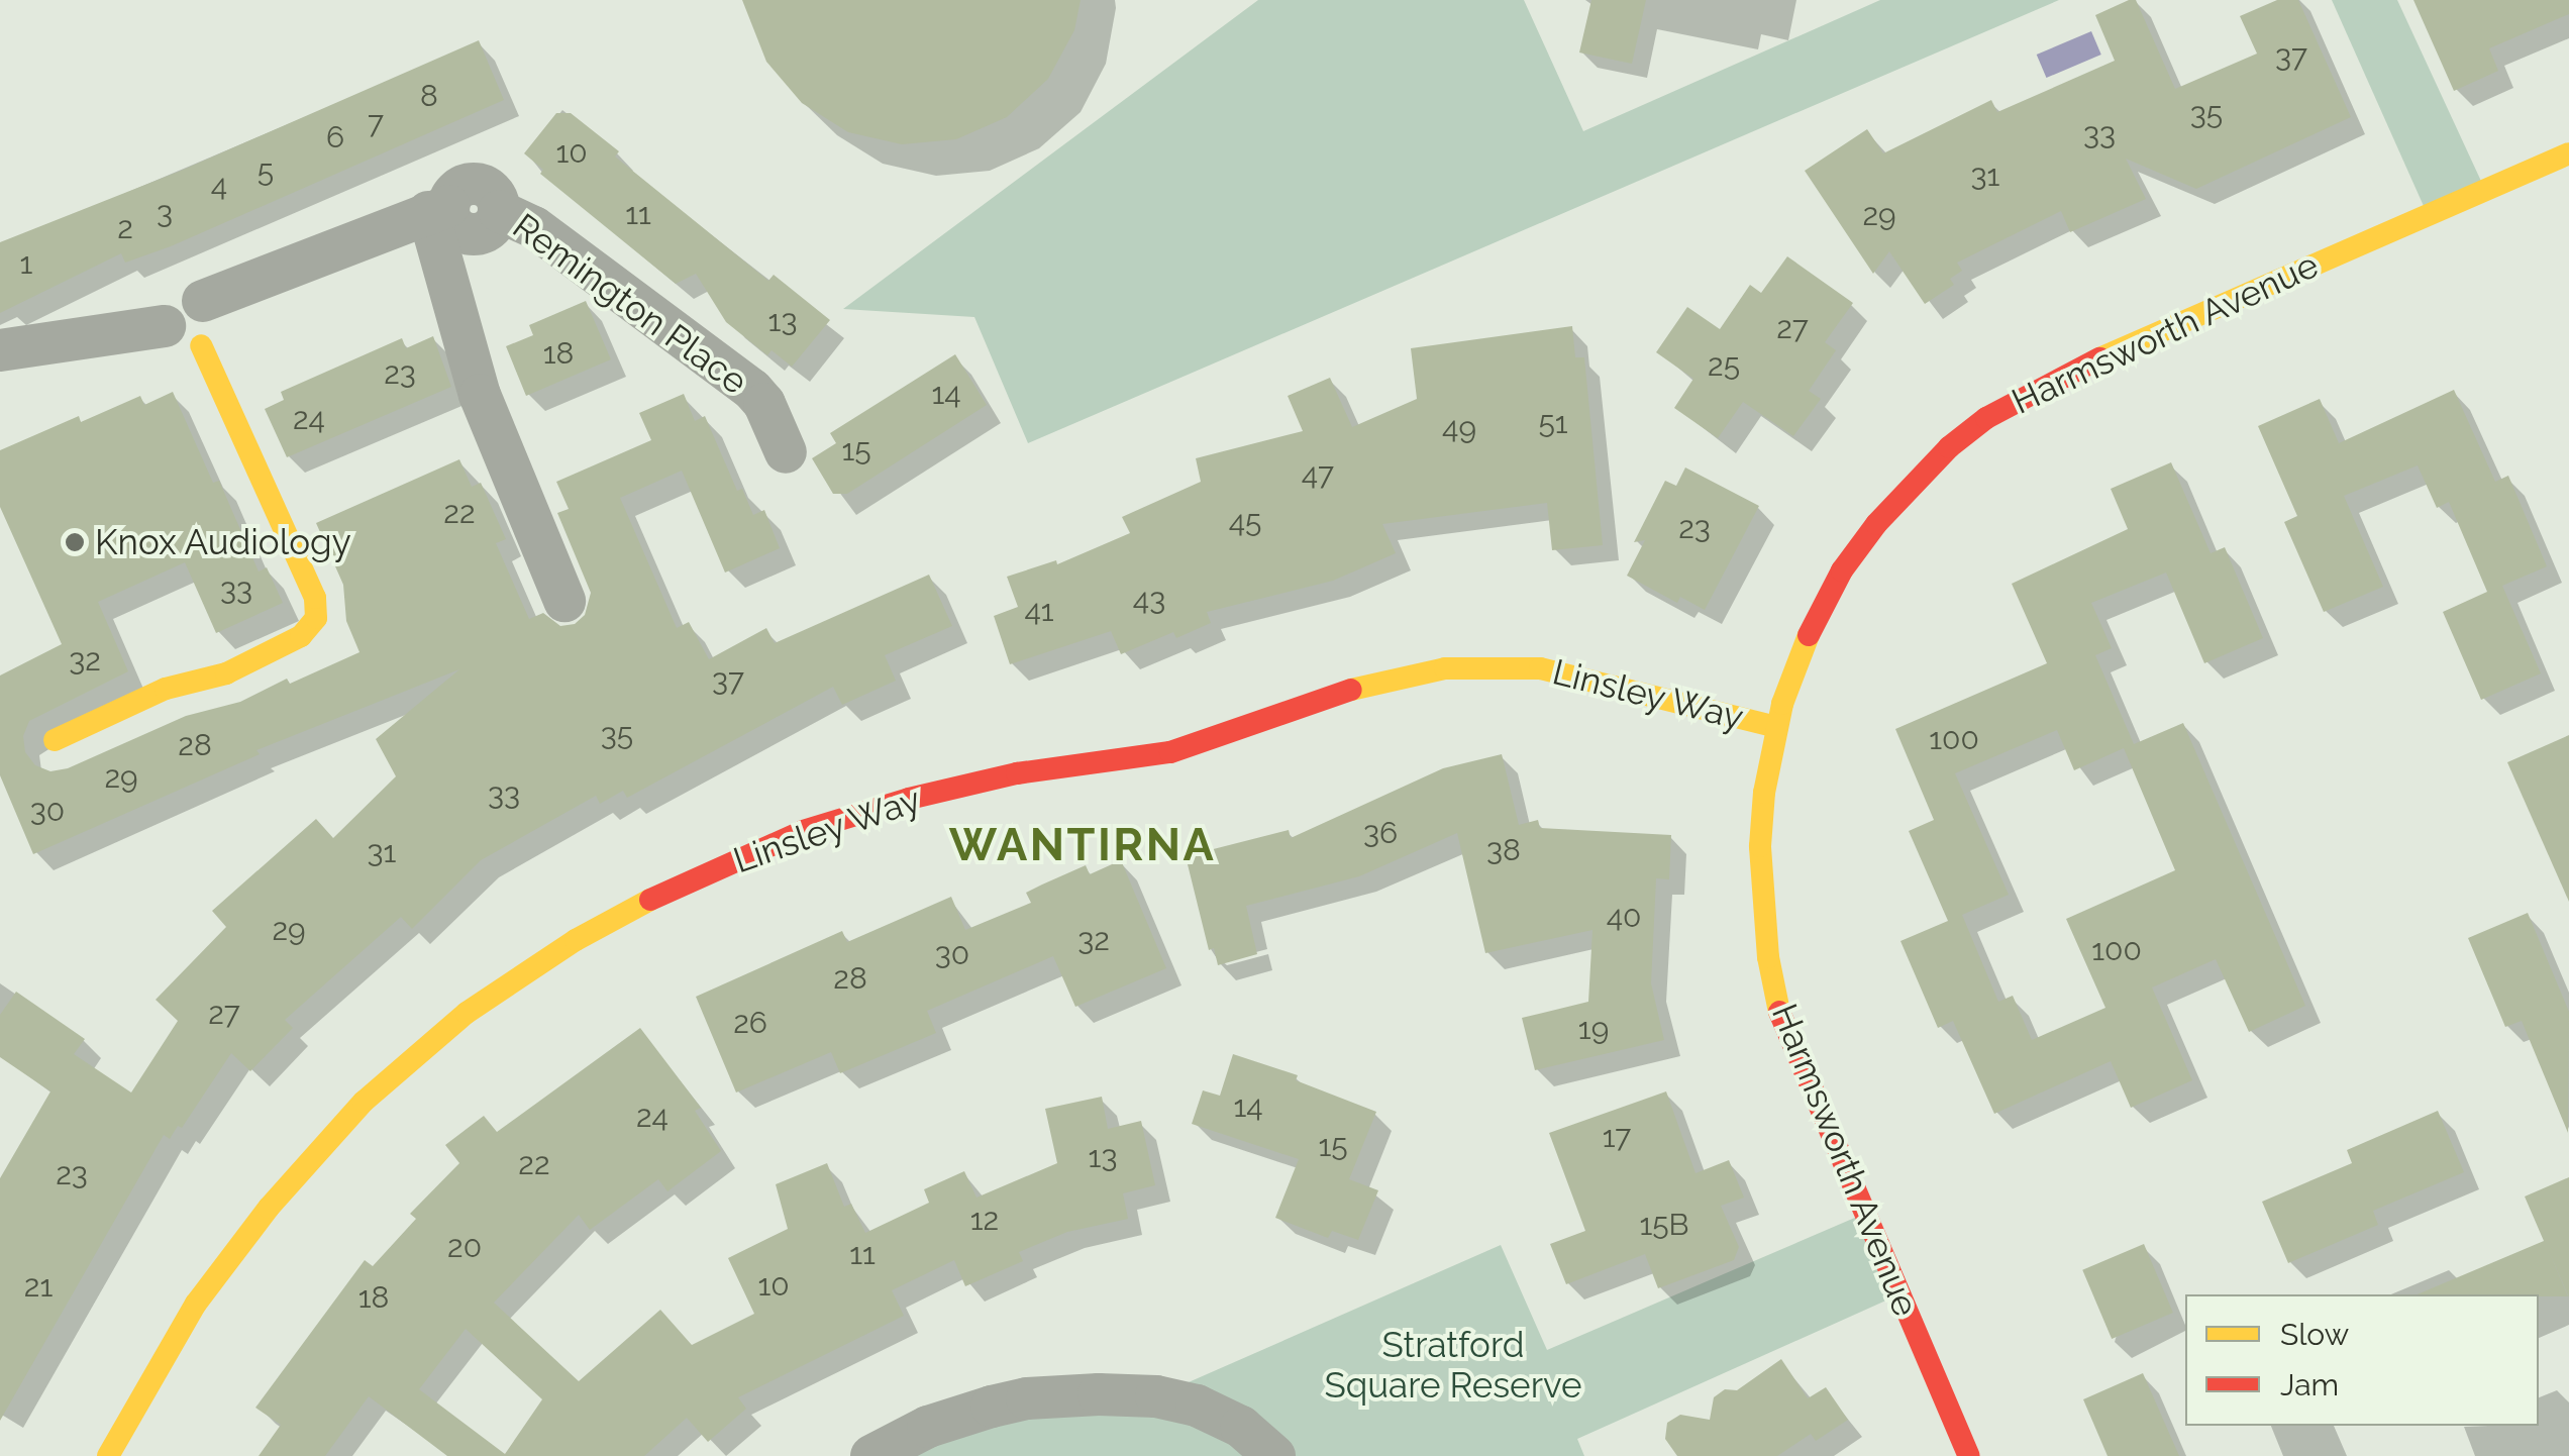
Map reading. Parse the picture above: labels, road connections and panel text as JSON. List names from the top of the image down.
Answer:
{
  "streets": {
    "street": ["Remington Place", "Harmsworth Avenue", "Linsley Way"]
  },
  "crossings": [
    ["Harmsworth Avenue", "Linsley Way"]
  ],
  "districts": ["WANTIRNA"],
  "parks": ["Stratford Square Reserve"],
  "places": ["Knox Audiology"],
  "house_numbers": [
    "37",
    "8",
    "35",
    "7",
    "33",
    "6",
    "10",
    "5",
    "31",
    "4",
    "3",
    "11",
    "29",
    "2",
    "1",
    "13",
    "27",
    "18",
    "25",
    "23",
    "14",
    "24",
    "51",
    "49",
    "15",
    "47",
    "22",
    "45",
    "23",
    "33",
    "43",
    "41",
    "32",
    "37",
    "35",
    "100",
    "28",
    "29",
    "33",
    "30",
    "36",
    "38",
    "31",
    "40",
    "29",
    "32",
    "100",
    "30",
    "28",
    "27",
    "26",
    "19",
    "14",
    "24",
    "17",
    "15",
    "13",
    "22",
    "23",
    "12",
    "15B",
    "20",
    "11",
    "10",
    "21",
    "18"
  ],
  "legend": ["Slow", "Jam"]
}
